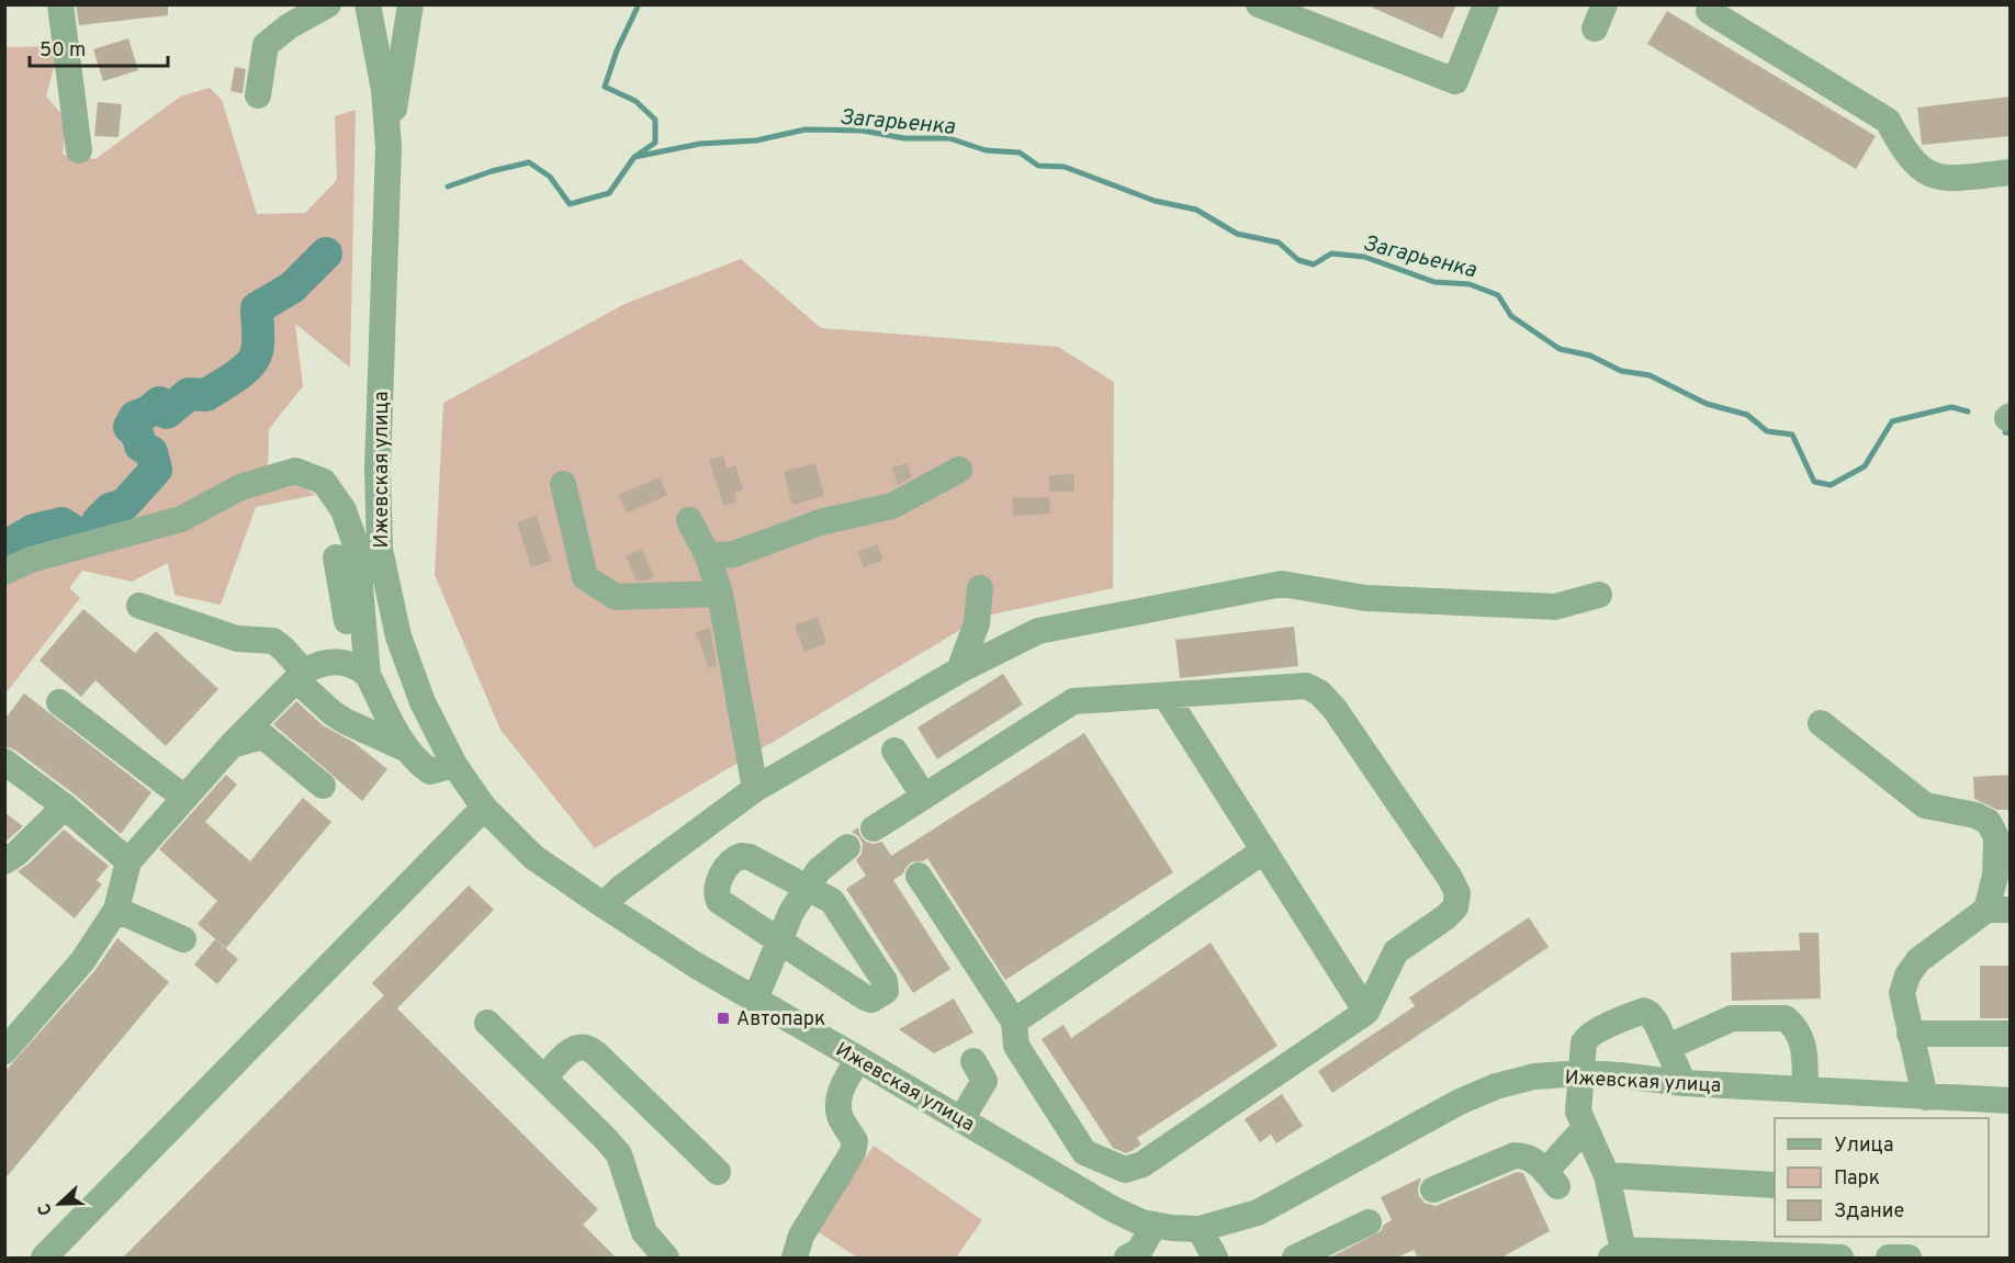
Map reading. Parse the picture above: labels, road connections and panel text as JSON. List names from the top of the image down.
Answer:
{
  "streets": {
    "street": ["Ижевская улица"]
  },
  "water": ["Загарьенка"],
  "places": {
    "transit": ["Автопарк"]
  },
  "legend": ["Улица", "Парк", "Здание"],
  "scale_bar": "50 m",
  "north": "left"
}
